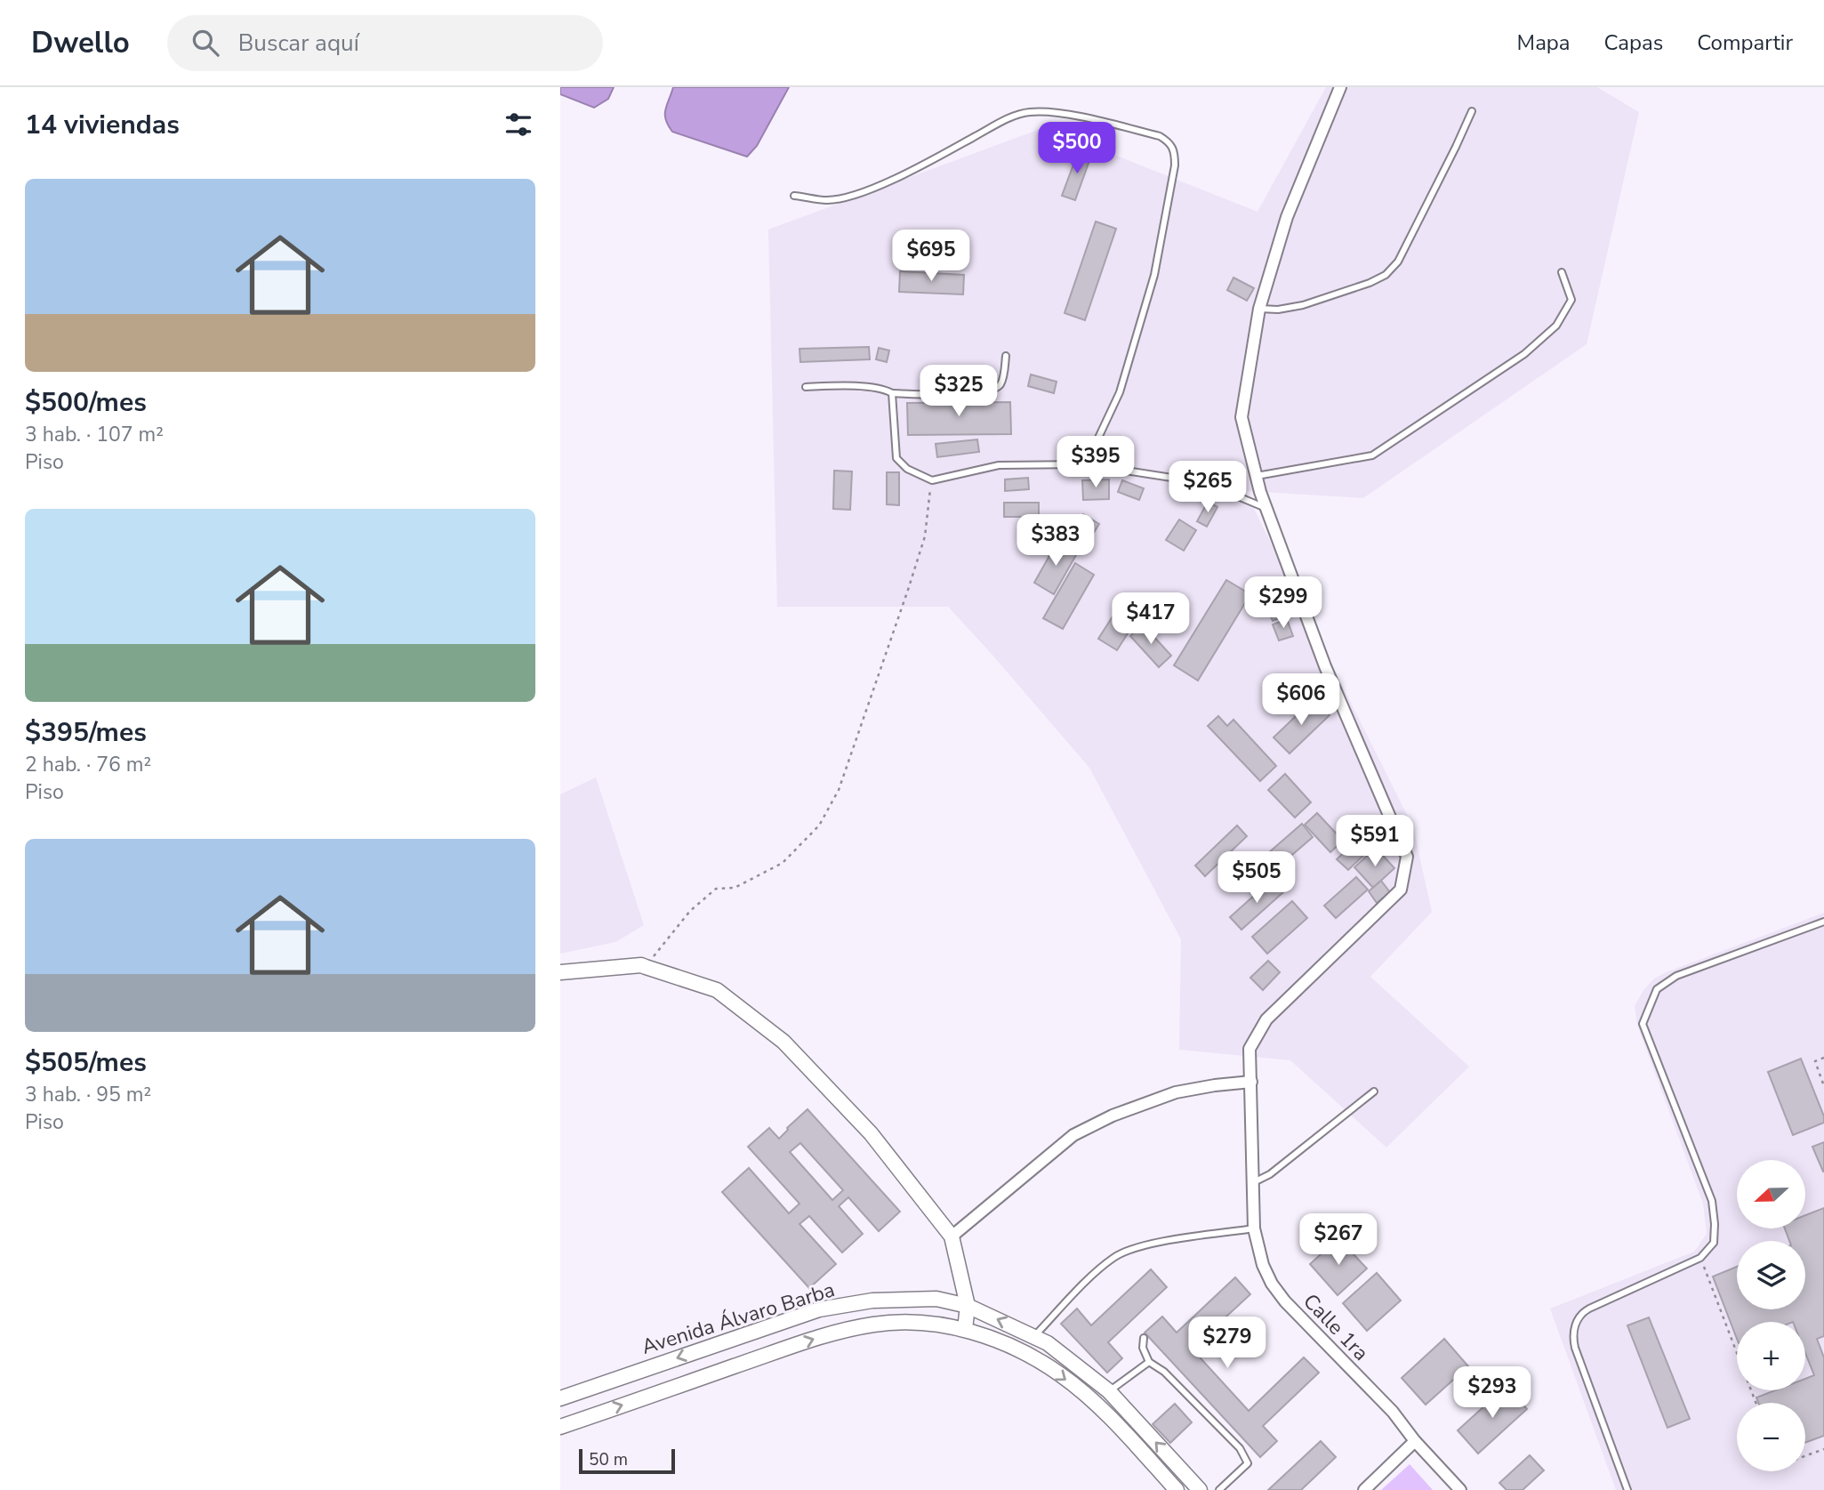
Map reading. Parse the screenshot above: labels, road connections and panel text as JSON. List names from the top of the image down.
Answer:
{
  "streets": {
    "main road": ["Avenida Álvaro Barba"],
    "street": ["Calle 1ra"]
  },
  "scale_bar": "50 m",
  "north": "left",
  "page": {
    "header": "Dwello",
    "search": "Buscar aquí",
    "nav": ["Mapa", "Capas", "Compartir"],
    "heading": "14 viviendas",
    "price": [
      "$500",
      "$695",
      "$325",
      "$395",
      "$265",
      "$383",
      "$299",
      "$417",
      "$606",
      "$591",
      "$505",
      "$267",
      "$279",
      "$293"
    ],
    "list": [
      {
        "name": "$500/mes",
        "note": "3 hab. · 107 m² · Piso"
      },
      {
        "name": "$395/mes",
        "note": "2 hab. · 76 m² · Piso"
      },
      {
        "name": "$505/mes",
        "note": "3 hab. · 95 m² · Piso"
      }
    ],
    "map_buttons": ["+", "−"],
    "scale": "50 m"
  }
}
